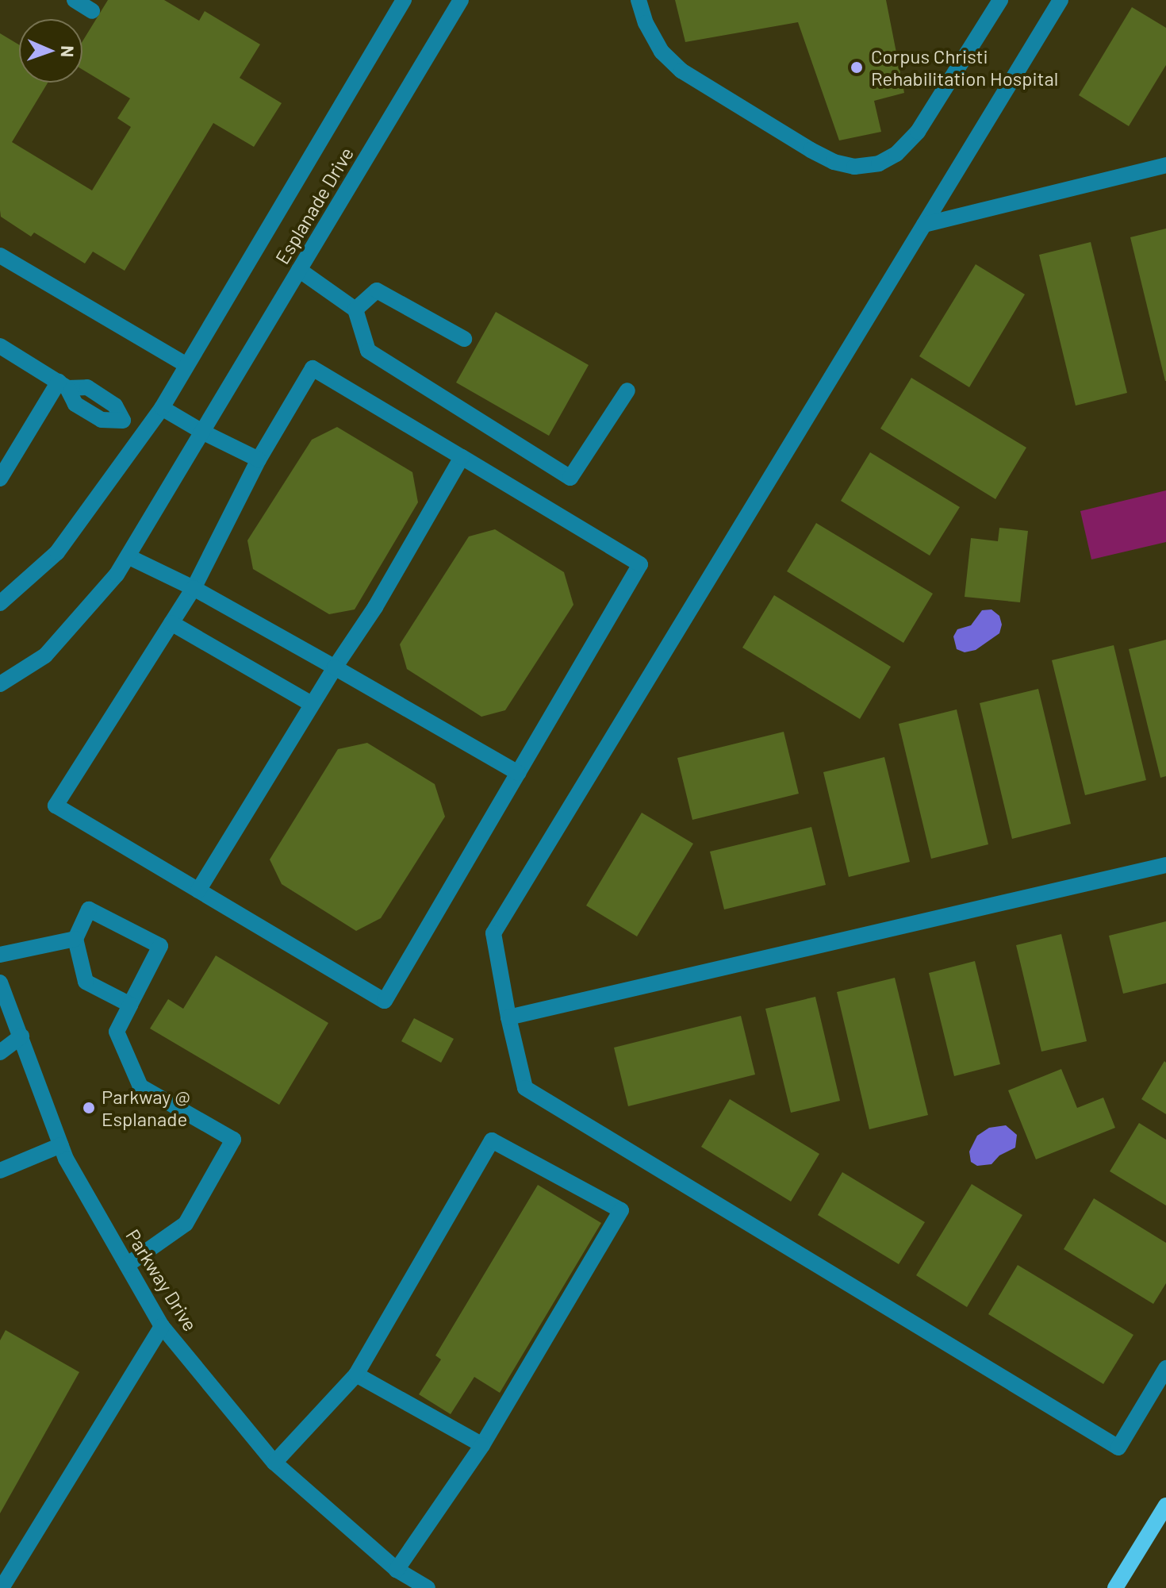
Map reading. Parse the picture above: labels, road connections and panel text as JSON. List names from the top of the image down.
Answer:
{
  "streets": {
    "street": ["Esplanade Drive", "Parkway Drive"]
  },
  "places": ["Corpus Christi Rehabilitation Hospital", "Parkway @ Esplanade"],
  "north": "right"
}
